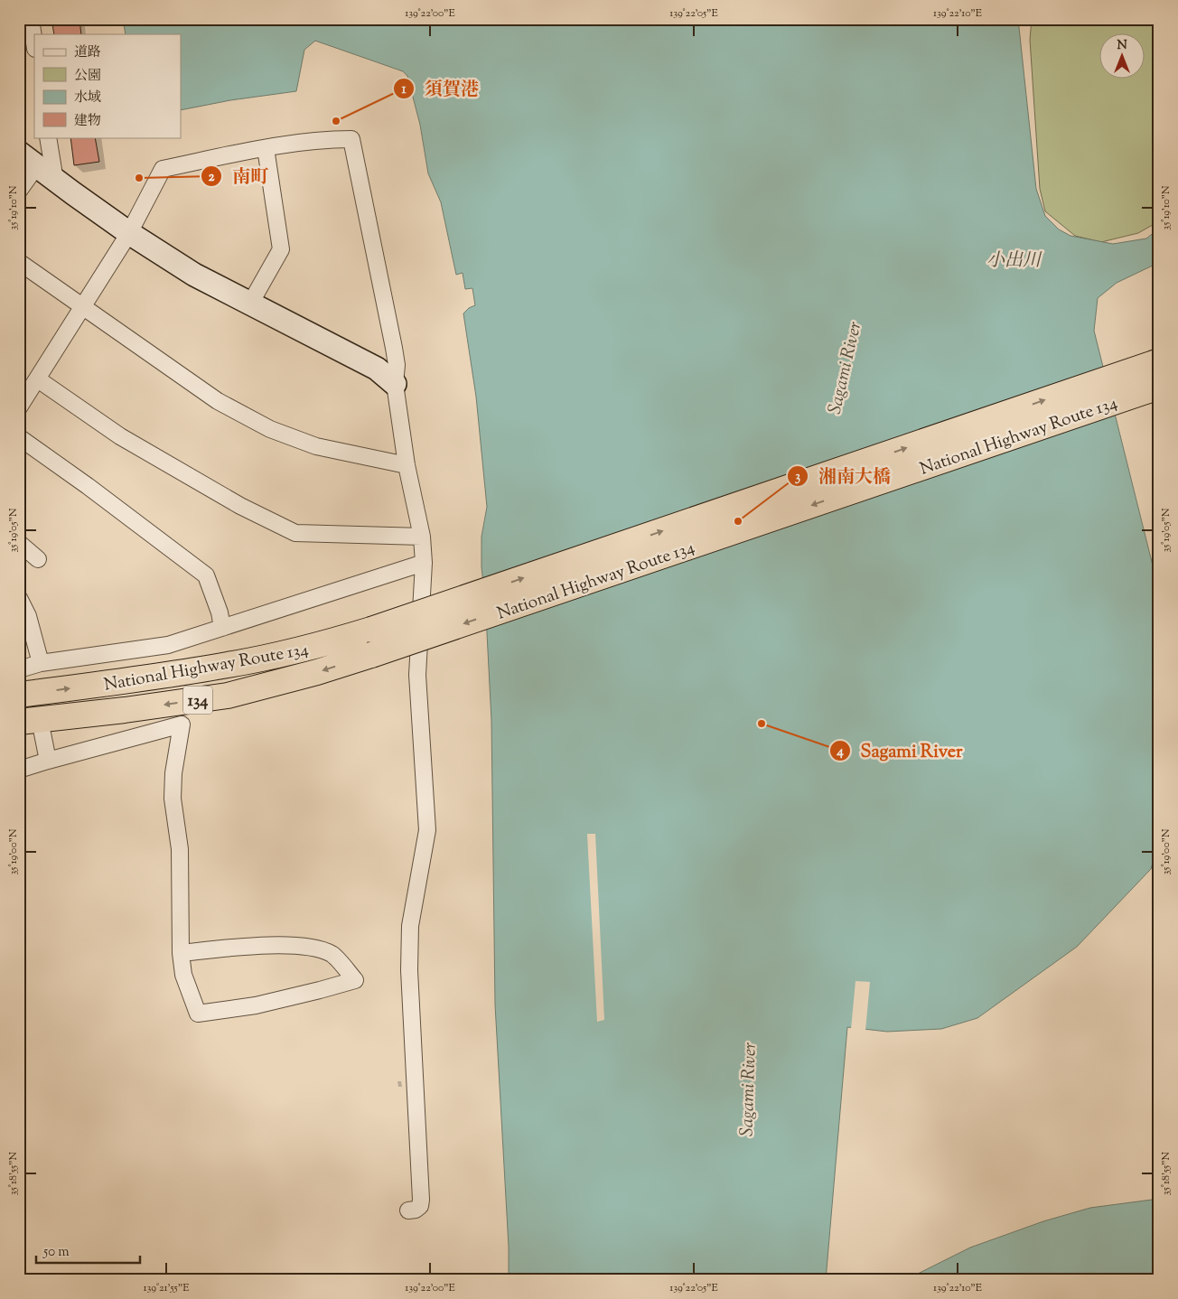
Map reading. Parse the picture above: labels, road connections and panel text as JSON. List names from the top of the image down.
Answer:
{
  "streets": {
    "highway": ["National Highway Route 134", "134"]
  },
  "water": ["小出川", "Sagami River"],
  "places": [
    "須賀港",
    "南町",
    "湘南大橋",
    "Sagami River"
  ],
  "legend": [
    "道路",
    "公園",
    "水域",
    "建物"
  ],
  "scale_bar": "50 m",
  "north": "top",
  "coordinates": [
    "139°22'00\"E",
    "139°22'05\"E",
    "139°22'10\"E",
    "35°19'10\"N",
    "35°19'05\"N",
    "35°19'00\"N",
    "35°18'55\"N",
    "139°21'55\"E"
  ]
}
